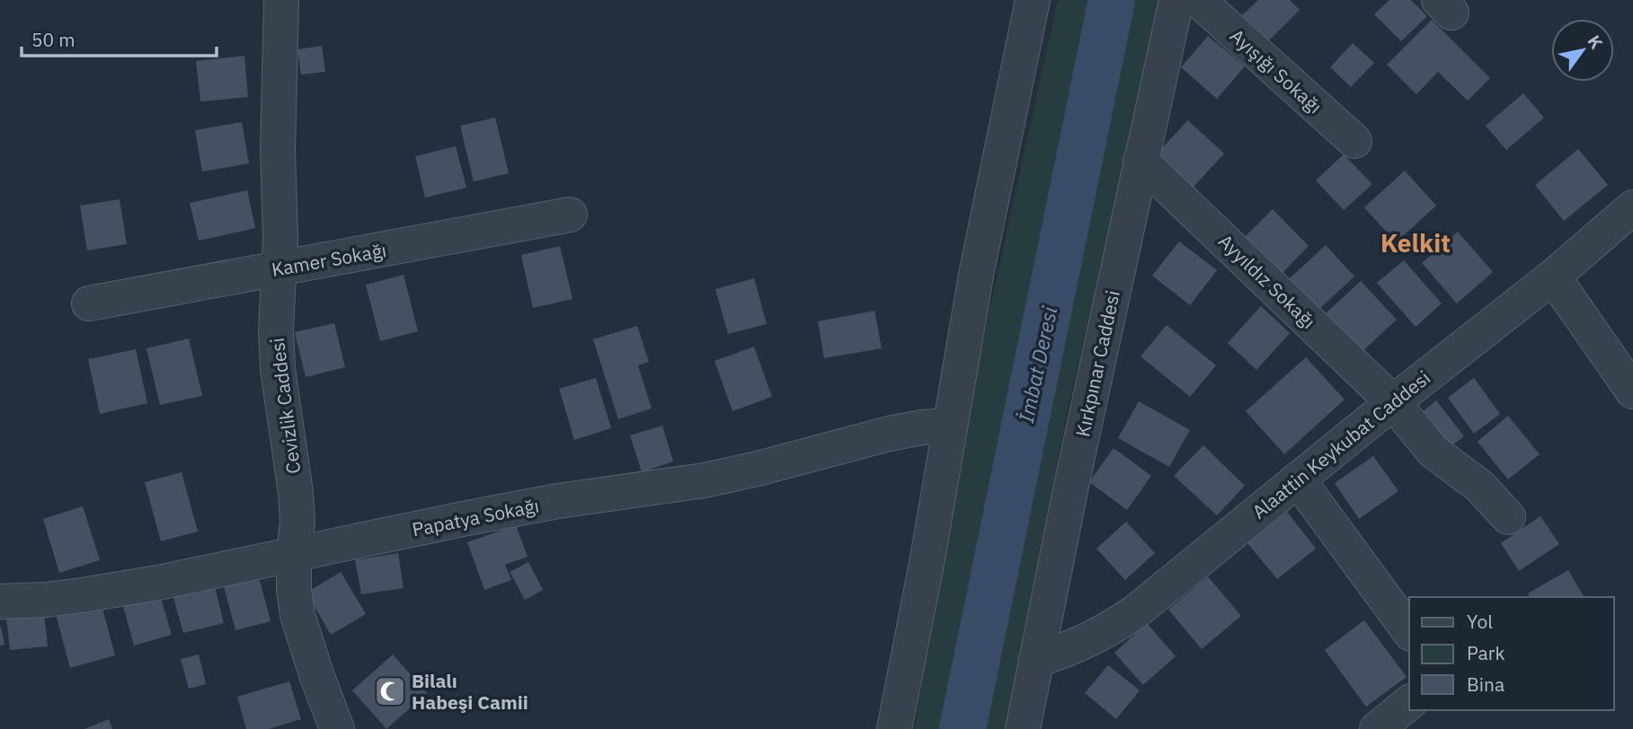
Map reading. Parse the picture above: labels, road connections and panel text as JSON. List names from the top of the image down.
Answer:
{
  "streets": {
    "street": [
      "Ayışığı Sokağı",
      "Kamer Sokağı",
      "Ayyıldız Sokağı",
      "Kırkpınar Caddesi",
      "Cevizlik Caddesi",
      "Alaattin Keykubat Caddesi",
      "Papatya Sokağı"
    ]
  },
  "crossings": [
    ["Kamer Sokağı", "Cevizlik Caddesi"],
    ["Ayyıldız Sokağı", "Kırkpınar Caddesi"],
    ["Ayyıldız Sokağı", "Alaattin Keykubat Caddesi"],
    ["Kırkpınar Caddesi", "Alaattin Keykubat Caddesi"],
    ["Cevizlik Caddesi", "Papatya Sokağı"]
  ],
  "districts": ["Kelkit"],
  "water": ["İmbat Deresi"],
  "places": {
    "mosque": ["Bilalı Habeşi Camii"]
  },
  "legend": ["Yol", "Park", "Bina"],
  "scale_bar": "50 m",
  "north": "top right"
}
